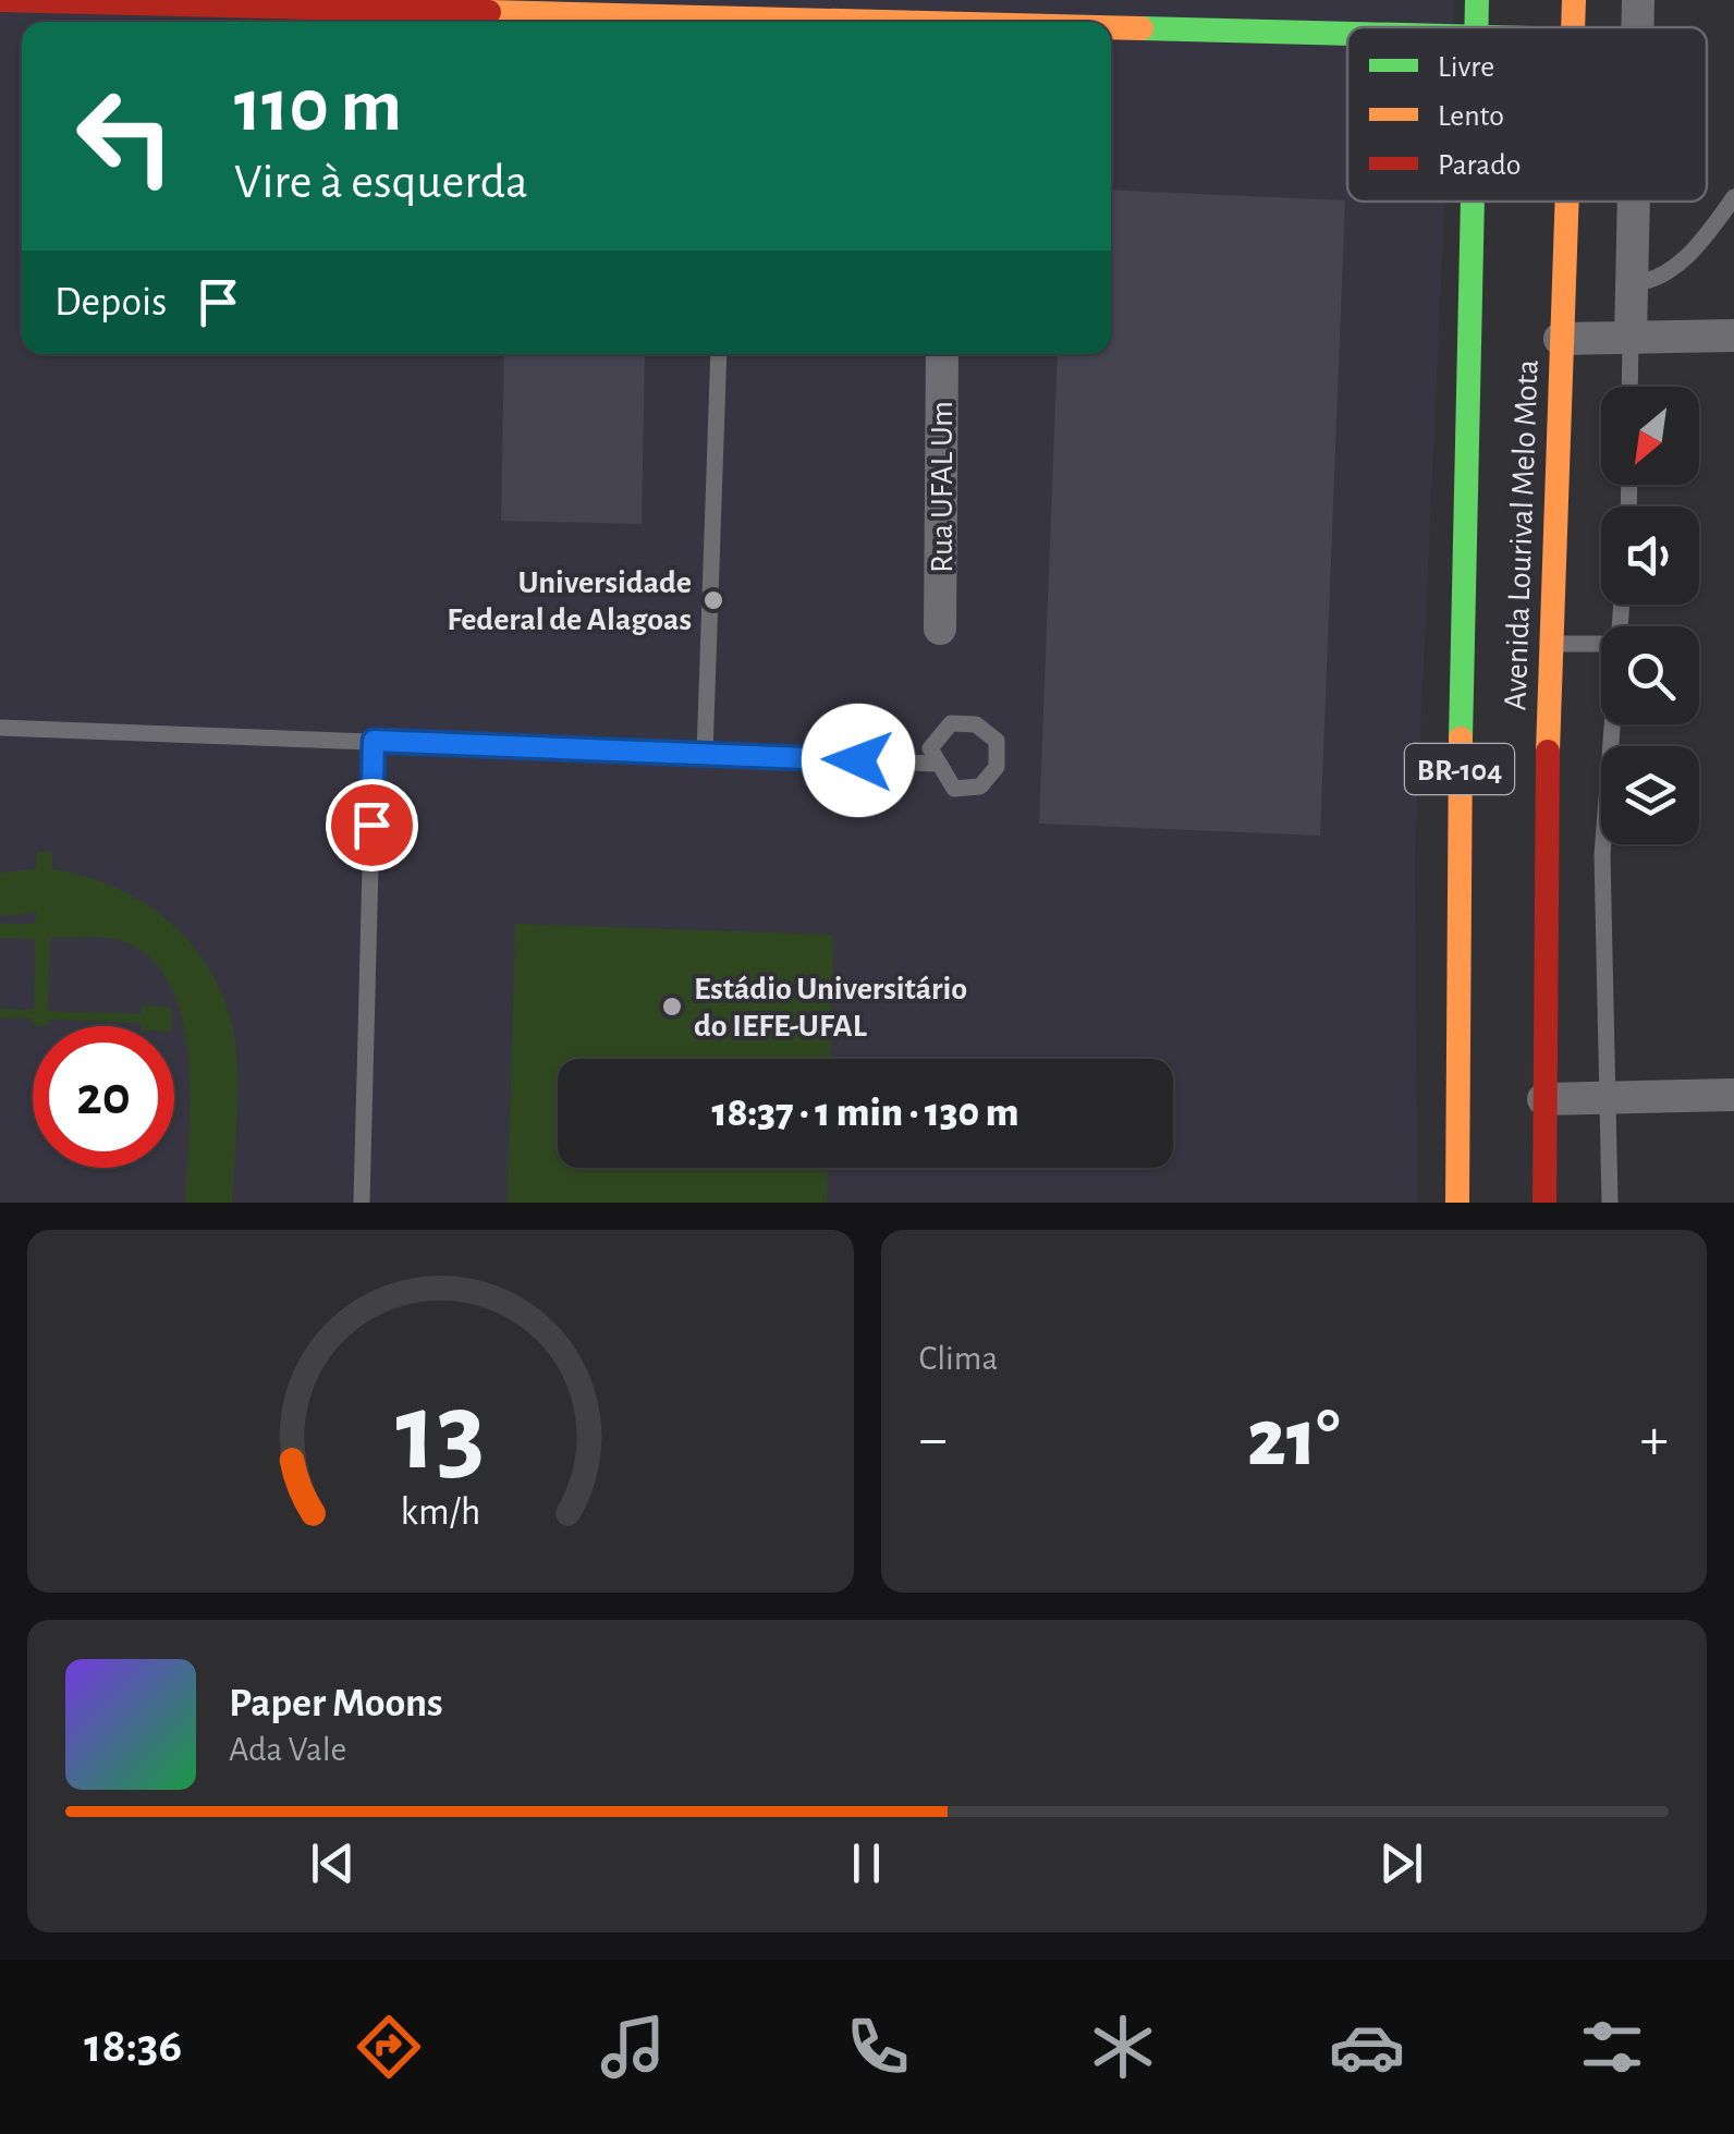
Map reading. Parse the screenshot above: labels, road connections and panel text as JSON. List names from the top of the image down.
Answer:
{
  "streets": {
    "main road": ["Avenida Lourival Melo Mota", "BR-104"],
    "street": ["Rua UFAL Um"]
  },
  "places": ["Universidade Federal de Alagoas", "Estádio Universitário do IEFE-UFAL"],
  "legend": ["Livre", "Lento", "Parado"],
  "north": "bottom left",
  "page": {
    "turn": ["110 m", "Vire à esquerda"],
    "then": "Depois",
    "limit": "20",
    "trip": "18:37 · 1 min · 130 m",
    "tile": "Clima",
    "heat": ["−", "21°", "+"],
    "song": ["Paper Moons", "Ada Vale"],
    "tabs": "18:36",
    "gauge": ["13", "km/h"]
  }
}
